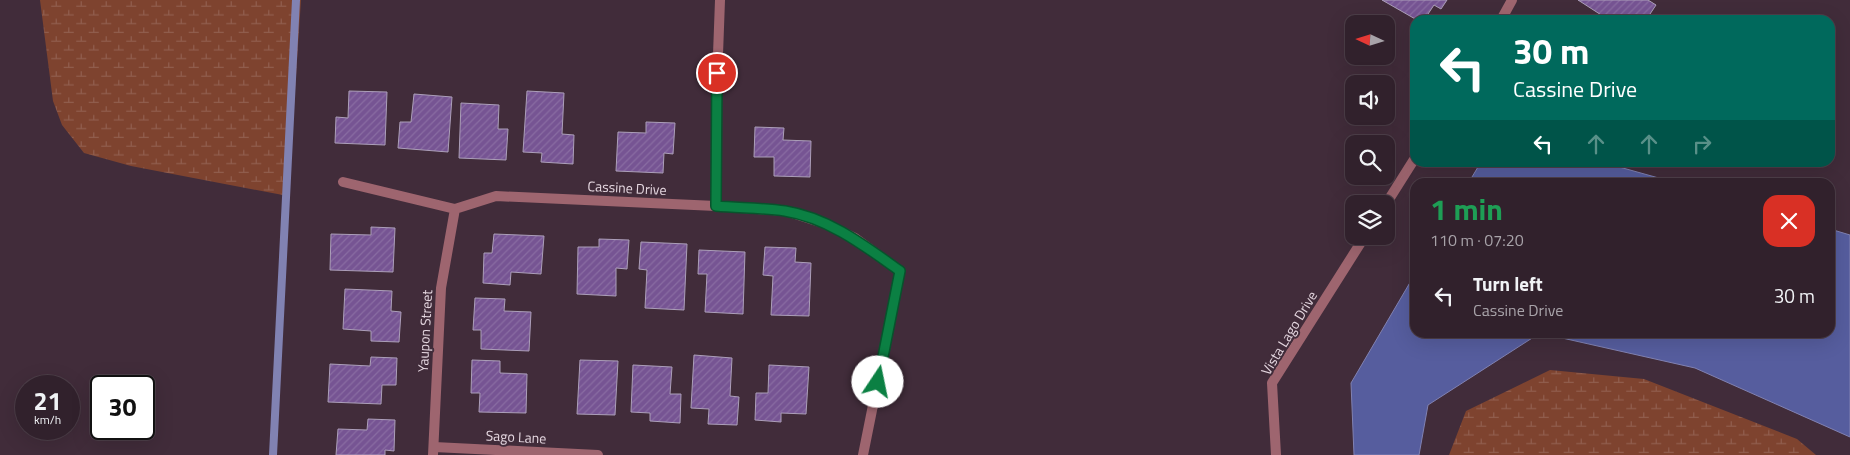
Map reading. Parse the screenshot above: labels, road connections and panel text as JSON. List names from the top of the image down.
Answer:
{
  "streets": {
    "street": [
      "Cassine Drive",
      "Yaupon Street",
      "Vista Lago Drive",
      "Sago Lane"
    ]
  },
  "crossings": [
    ["Cassine Drive", "Yaupon Street"],
    ["Yaupon Street", "Sago Lane"]
  ],
  "north": "left",
  "page": {
    "turn": ["30 m", "Cassine Drive"],
    "heading": ["1 min", "110 m · 07:20"],
    "list": [
      {
        "name": "Turn left",
        "note": "Cassine Drive",
        "value": "30 m"
      }
    ],
    "speed": "21 km/h",
    "limit": "30"
  }
}
